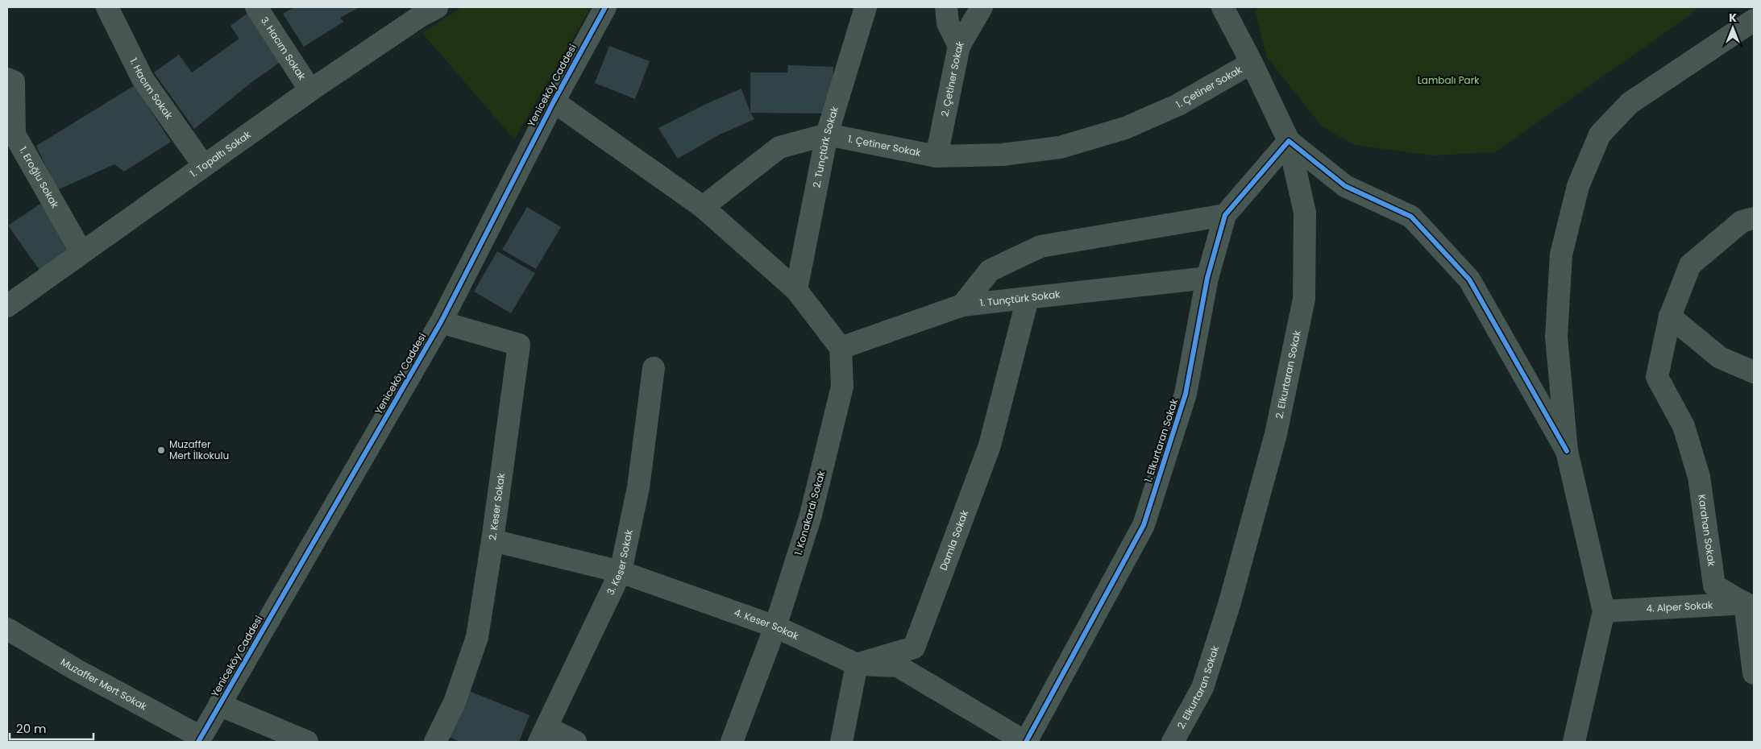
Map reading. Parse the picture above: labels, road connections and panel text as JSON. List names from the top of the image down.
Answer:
{
  "streets": {
    "street": [
      "3. Hacım Sokak",
      "2. Çetiner Sokak",
      "Yeniceköy Caddesi",
      "1. Çetiner Sokak",
      "1. Hacım Sokak",
      "2. Tunçtürk Sokak",
      "1. Topaltı Sokak",
      "1. Eroğlu Sokak",
      "1. Tunçtürk Sokak",
      "2. Elkurtaran Sokak",
      "1. Elkurtaran Sokak",
      "2. Keser Sokak",
      "1. Konakardı Sokak",
      "Karahan Sokak",
      "Damla Sokak",
      "3. Keser Sokak",
      "4. Alper Sokak",
      "4. Keser Sokak",
      "Muzaffer Mert Sokak"
    ]
  },
  "crossings": [
    ["3. Hacım Sokak", "1. Topaltı Sokak"],
    ["2. Çetiner Sokak", "1. Çetiner Sokak"],
    ["Yeniceköy Caddesi", "2. Keser Sokak"],
    ["Yeniceköy Caddesi", "Muzaffer Mert Sokak"],
    ["1. Çetiner Sokak", "2. Tunçtürk Sokak"],
    ["1. Çetiner Sokak", "2. Elkurtaran Sokak"],
    ["1. Hacım Sokak", "1. Topaltı Sokak"],
    ["1. Topaltı Sokak", "1. Eroğlu Sokak"],
    ["1. Tunçtürk Sokak", "1. Elkurtaran Sokak"],
    ["1. Tunçtürk Sokak", "1. Konakardı Sokak"],
    ["1. Tunçtürk Sokak", "Damla Sokak"],
    ["2. Elkurtaran Sokak", "1. Elkurtaran Sokak"],
    ["1. Elkurtaran Sokak", "4. Keser Sokak"],
    ["2. Keser Sokak", "4. Keser Sokak"],
    ["1. Konakardı Sokak", "4. Keser Sokak"],
    ["Karahan Sokak", "4. Alper Sokak"],
    ["Damla Sokak", "4. Keser Sokak"],
    ["3. Keser Sokak", "4. Keser Sokak"]
  ],
  "parks": ["Lambalı Park"],
  "places": ["Muzaffer Mert İlkokulu"],
  "scale_bar": "20 m",
  "north": "top"
}
